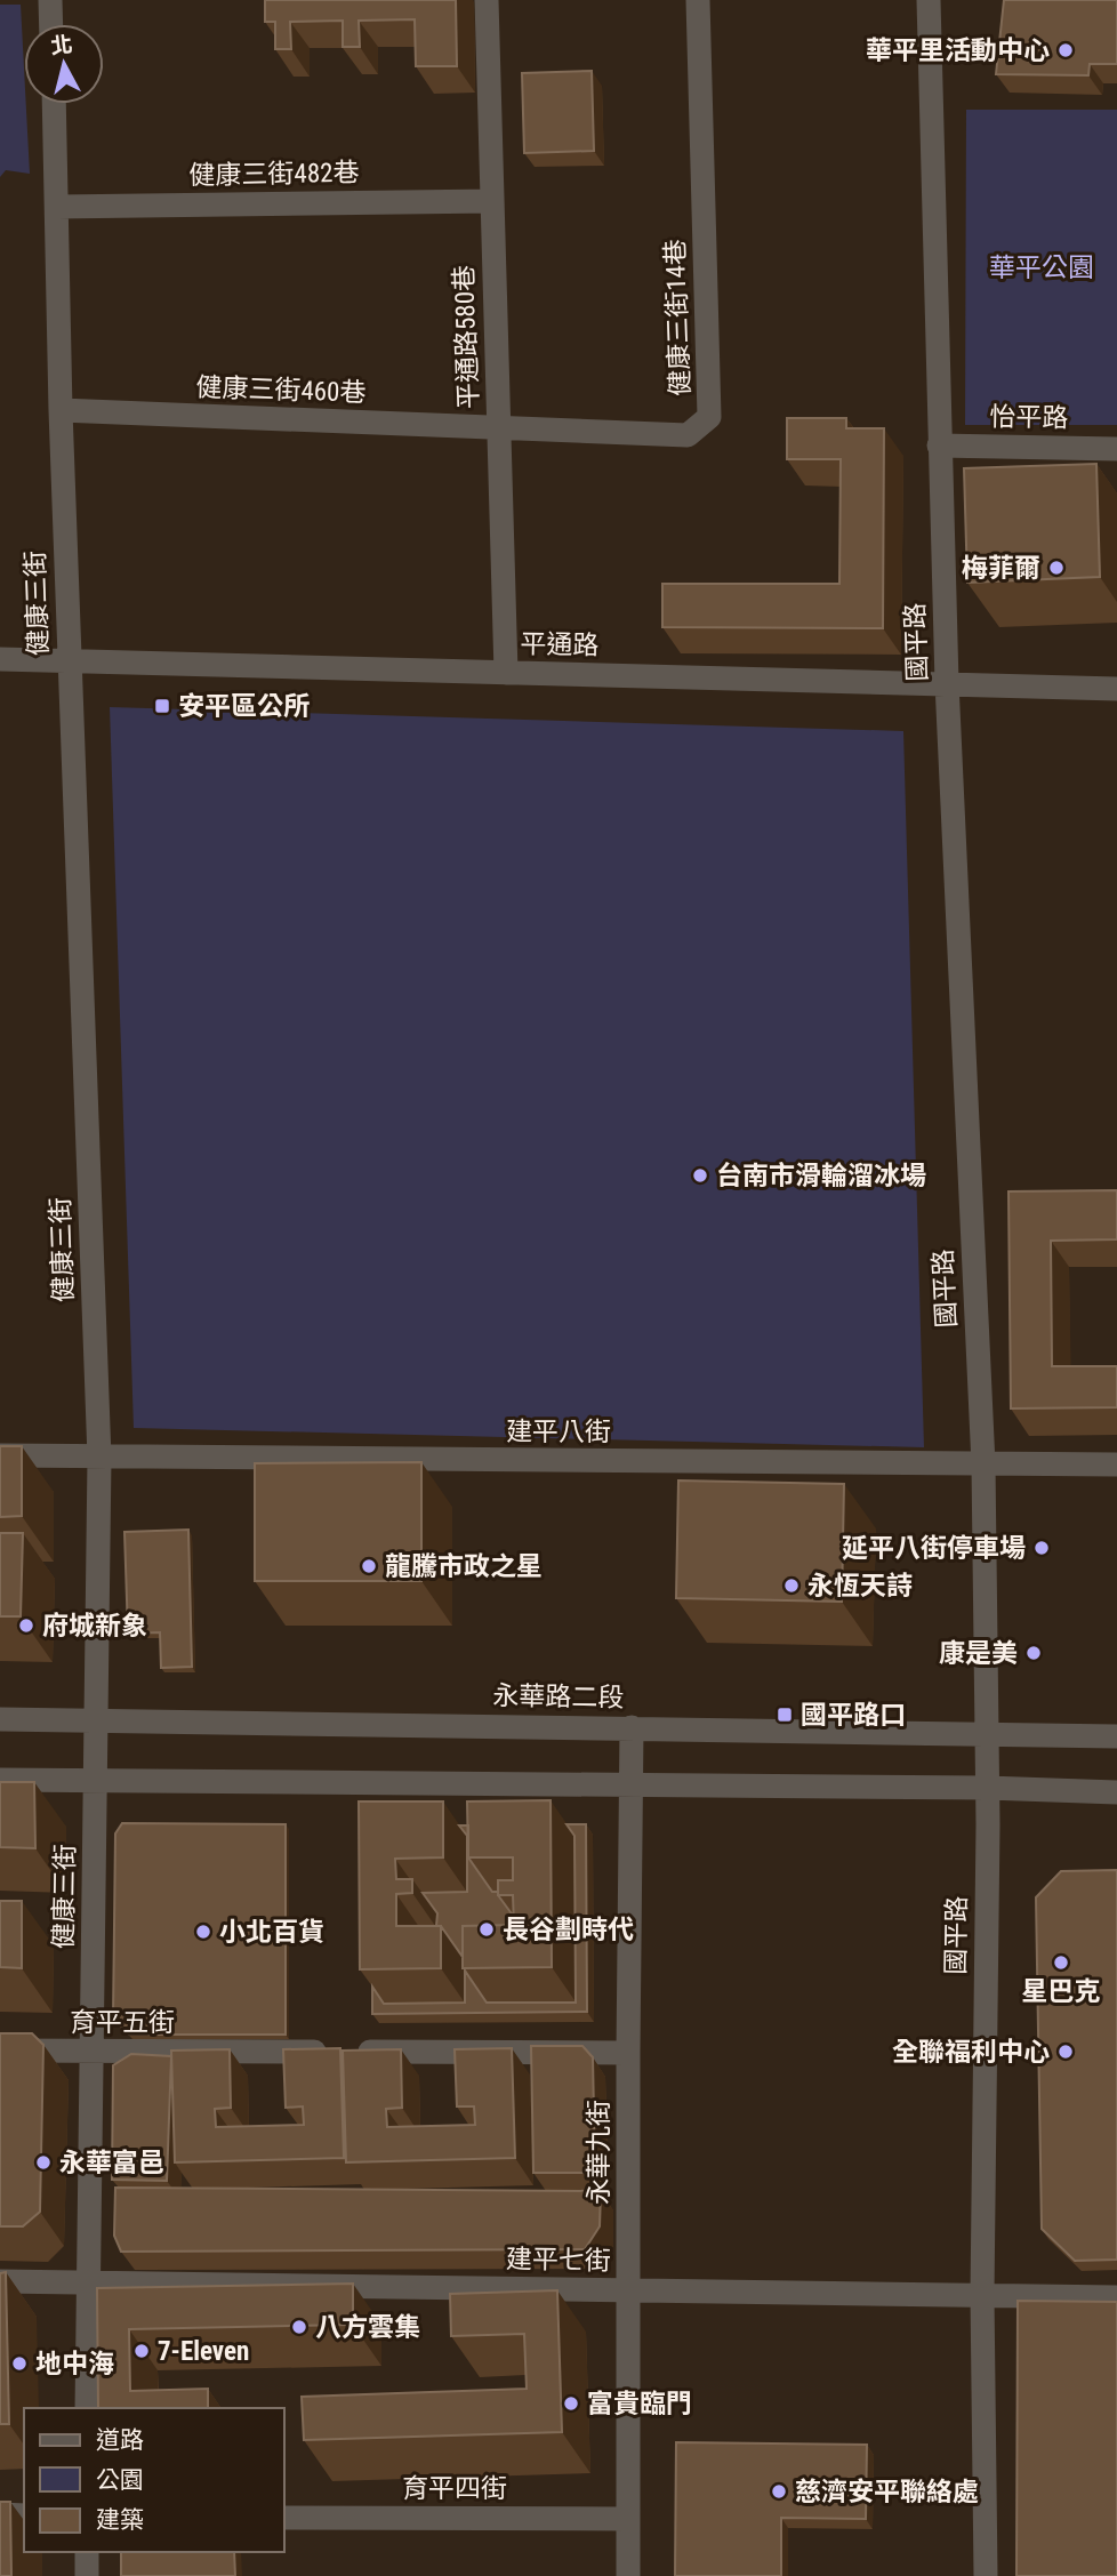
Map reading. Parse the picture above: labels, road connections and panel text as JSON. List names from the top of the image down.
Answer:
{
  "streets": {
    "street": [
      "健康三街482巷",
      "健康三街14巷",
      "平通路580巷",
      "健康三街460巷",
      "怡平路",
      "健康三街",
      "國平路",
      "平通路",
      "建平八街",
      "永華路二段",
      "育平五街",
      "永華九街",
      "建平七街",
      "育平四街"
    ]
  },
  "crossings": [
    ["健康三街482巷", "平通路580巷"],
    ["健康三街482巷", "健康三街"],
    ["健康三街14巷", "平通路580巷"],
    ["健康三街14巷", "健康三街460巷"],
    ["平通路580巷", "健康三街460巷"],
    ["平通路580巷", "平通路"],
    ["健康三街460巷", "健康三街"],
    ["怡平路", "國平路"],
    ["健康三街", "平通路"],
    ["健康三街", "建平八街"],
    ["健康三街", "永華路二段"],
    ["健康三街", "育平五街"],
    ["健康三街", "建平七街"],
    ["國平路", "平通路"],
    ["國平路", "建平八街"],
    ["國平路", "永華路二段"],
    ["國平路", "建平七街"],
    ["永華路二段", "永華九街"],
    ["育平五街", "永華九街"],
    ["永華九街", "建平七街"],
    ["永華九街", "育平四街"]
  ],
  "parks": ["華平公園"],
  "places": {
    "other": [
      "華平里活動中心",
      "梅菲爾",
      "台南市滑輪溜冰場",
      "延平八街停車場",
      "龍騰市政之星",
      "永恆天詩",
      "府城新象",
      "康是美",
      "長谷劃時代",
      "小北百貨",
      "星巴克",
      "全聯福利中心",
      "永華富邑",
      "八方雲集",
      "7-Eleven",
      "地中海",
      "富貴臨門",
      "慈濟安平聯絡處"
    ],
    "transit": ["安平區公所", "國平路口"]
  },
  "legend": ["道路", "公園", "建築"],
  "north": "top"
}
